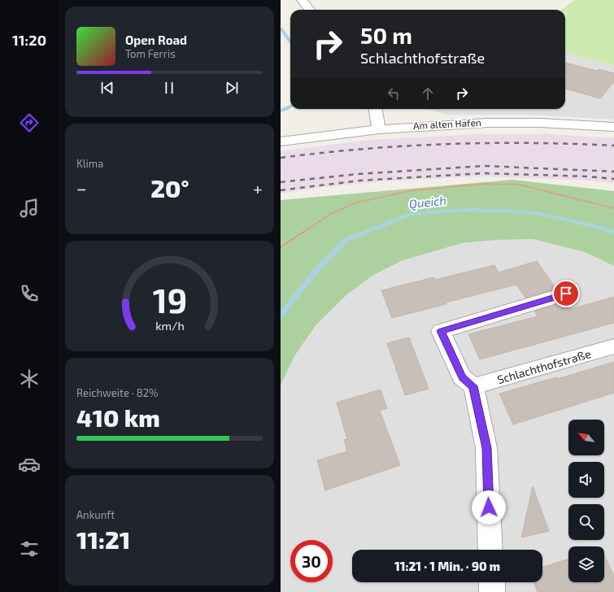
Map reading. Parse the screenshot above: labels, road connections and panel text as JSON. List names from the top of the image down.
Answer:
{
  "streets": {
    "street": ["Am alten Hafen", "Schlachthofstraße"]
  },
  "water": ["Queich"],
  "north": "top left",
  "page": {
    "tabs": "11:20",
    "turn": ["50 m", "Schlachthofstraße"],
    "song": ["Open Road", "Tom Ferris"],
    "tile": [
      "Klima",
      ["Reichweite · 82%", "410 km"],
      ["Ankunft", "11:21"]
    ],
    "heat": ["−", "20°", "+"],
    "limit": "30",
    "trip": "11:21 · 1 Min. · 90 m",
    "gauge": ["19", "km/h"]
  }
}
